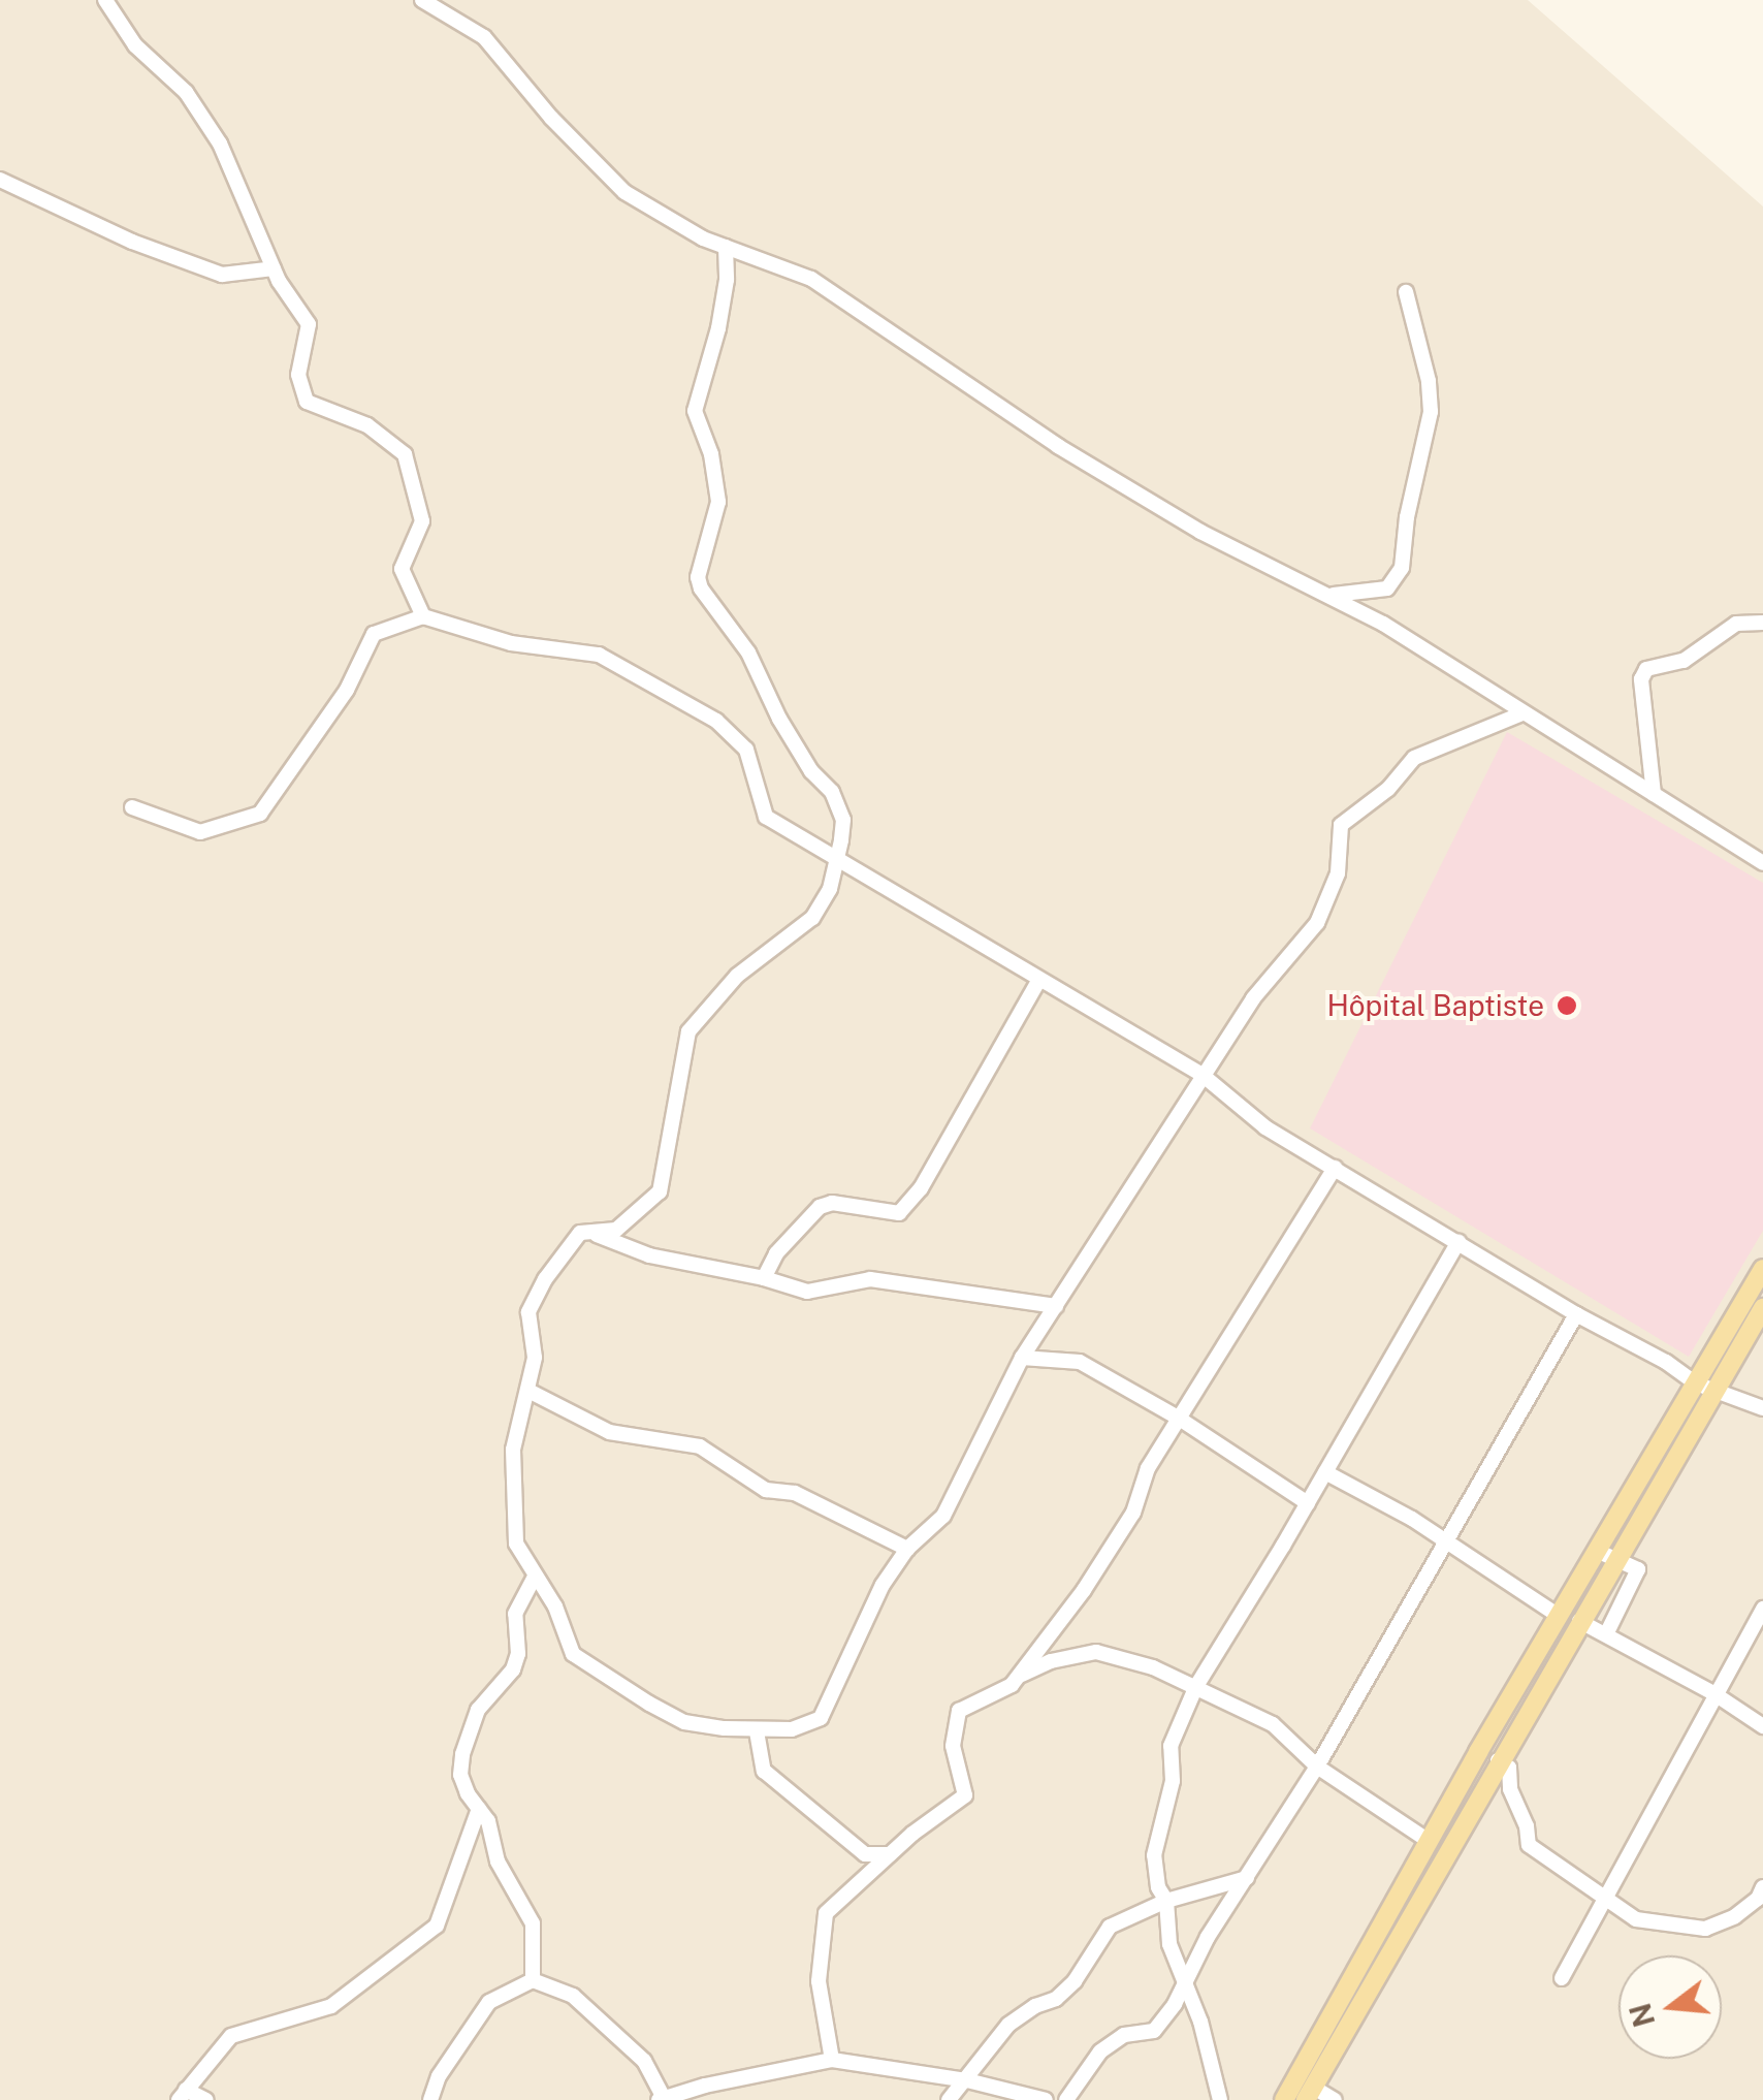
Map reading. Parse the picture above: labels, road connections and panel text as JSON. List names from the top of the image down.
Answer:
{
  "places": ["Hôpital Baptiste"],
  "north": "left"
}
